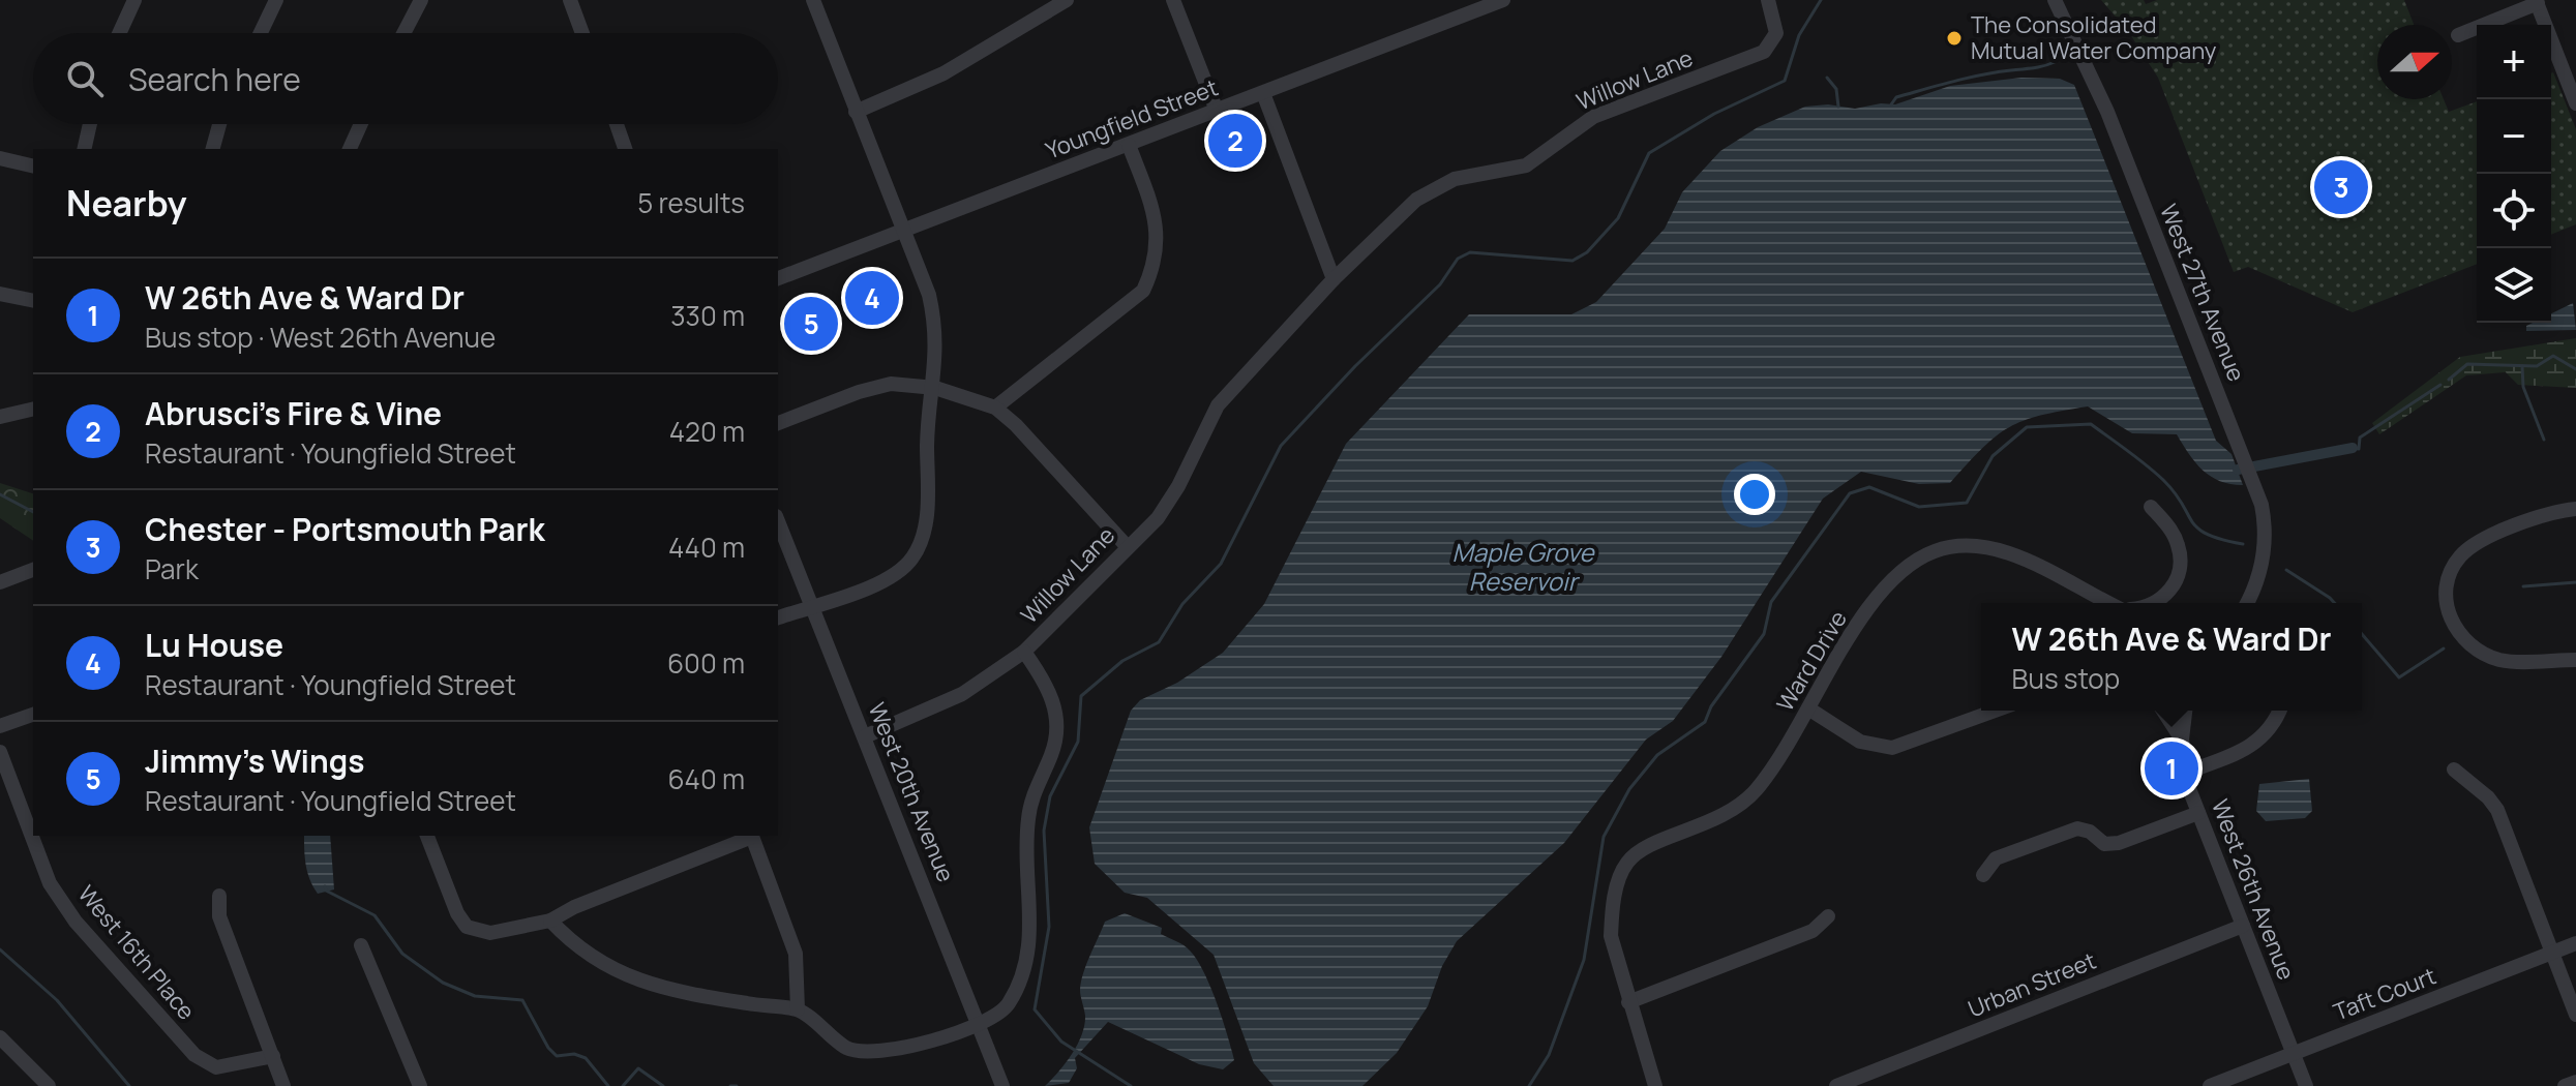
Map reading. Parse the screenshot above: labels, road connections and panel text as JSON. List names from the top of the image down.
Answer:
{
  "streets": {
    "street": [
      "Willow Lane",
      "Youngfield Street",
      "West 27th Avenue",
      "Ward Drive",
      "West 20th Avenue",
      "West 26th Avenue",
      "West 16th Place",
      "Urban Street",
      "Taft Court"
    ]
  },
  "crossings": [
    ["Willow Lane", "West 20th Avenue"],
    ["West 26th Avenue", "Urban Street"],
    ["West 26th Avenue", "Taft Court"]
  ],
  "water": ["Maple Grove Reservoir"],
  "places": ["The Consolidated Mutual Water Company"],
  "north": "right",
  "page": {
    "map_buttons": ["+", "−"],
    "search": "Search here",
    "pins": [
      "2",
      "3",
      "4",
      "5",
      "1"
    ],
    "heading": ["Nearby", "5 results"],
    "list": [
      {
        "mark": "1",
        "name": "W 26th Ave & Ward Dr",
        "note": "Bus stop · West 26th Avenue",
        "value": "330 m"
      },
      {
        "mark": "2",
        "name": "Abrusci's Fire & Vine",
        "note": "Restaurant · Youngfield Street",
        "value": "420 m"
      },
      {
        "mark": "3",
        "name": "Chester - Portsmouth Park",
        "note": "Park",
        "value": "440 m"
      },
      {
        "mark": "4",
        "name": "Lu House",
        "note": "Restaurant · Youngfield Street",
        "value": "600 m"
      },
      {
        "mark": "5",
        "name": "Jimmy's Wings",
        "note": "Restaurant · Youngfield Street",
        "value": "640 m"
      }
    ],
    "popup": ["W 26th Ave & Ward Dr", "Bus stop"]
  }
}
